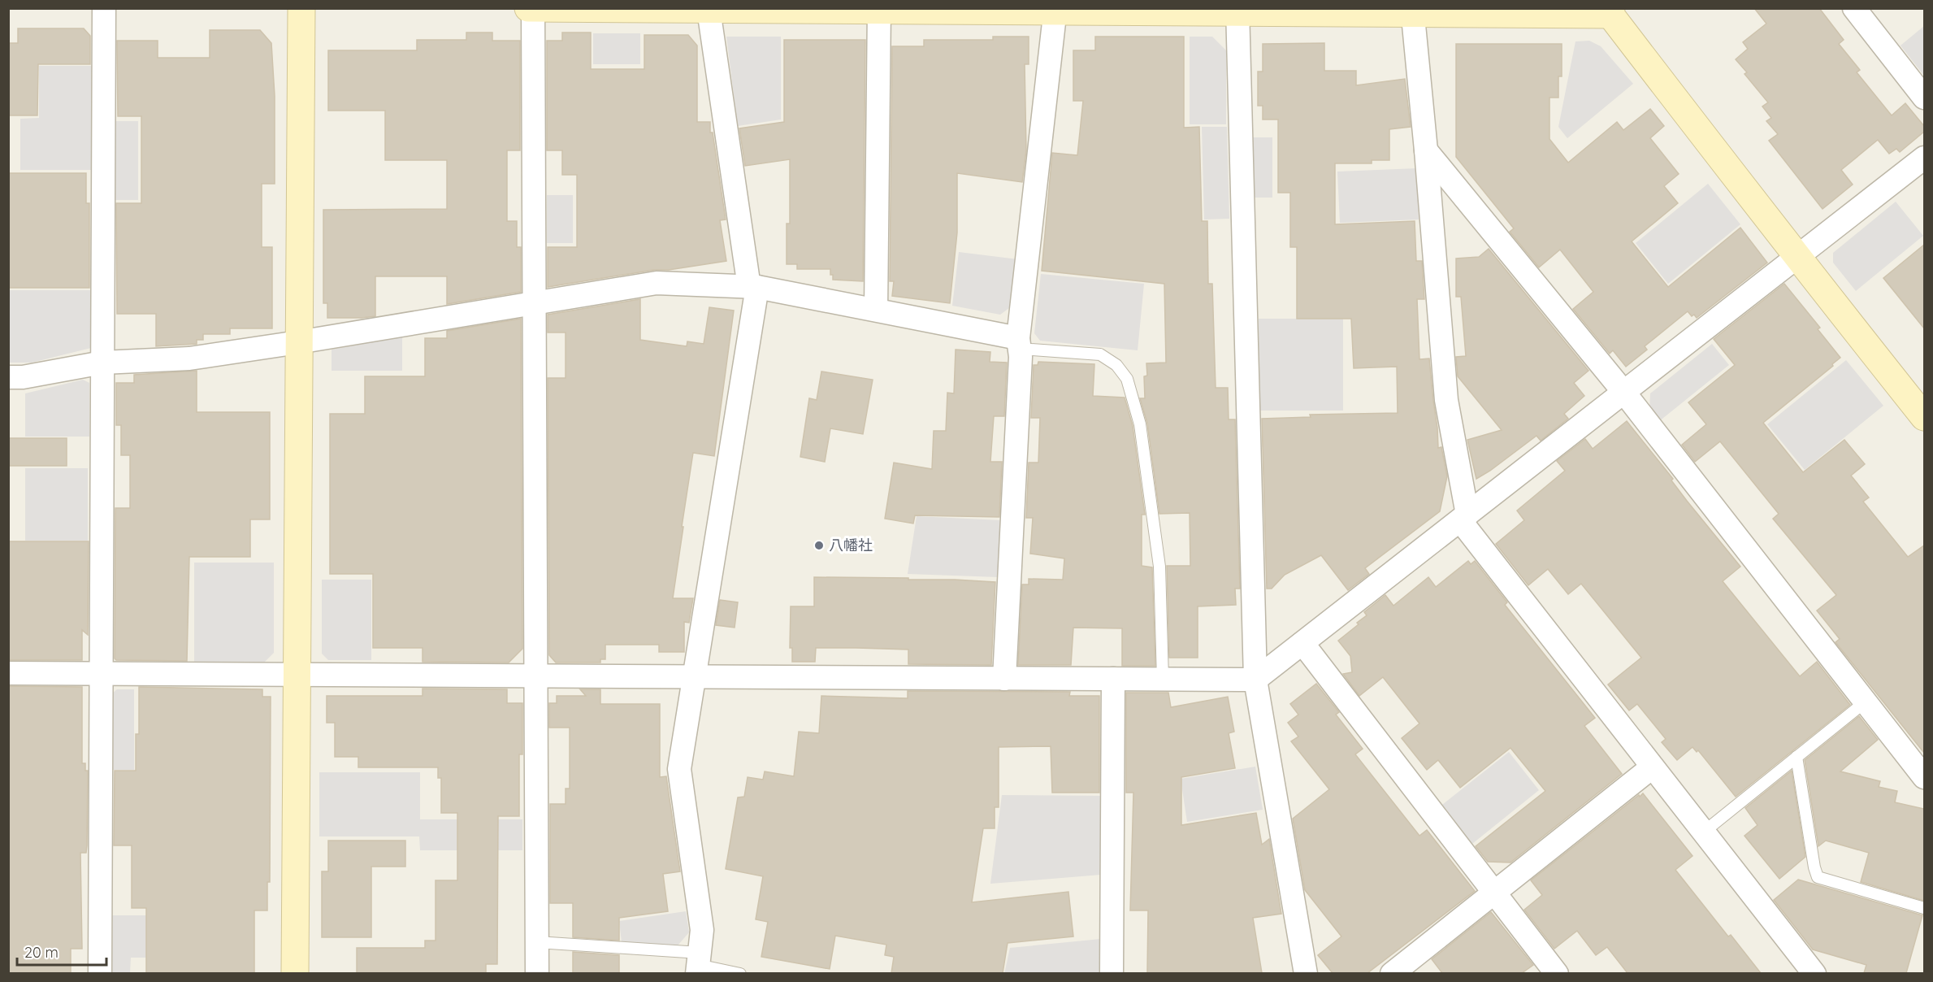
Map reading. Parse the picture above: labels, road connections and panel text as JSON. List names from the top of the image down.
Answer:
{
  "places": ["八幡社"],
  "scale_bar": "20 m"
}
